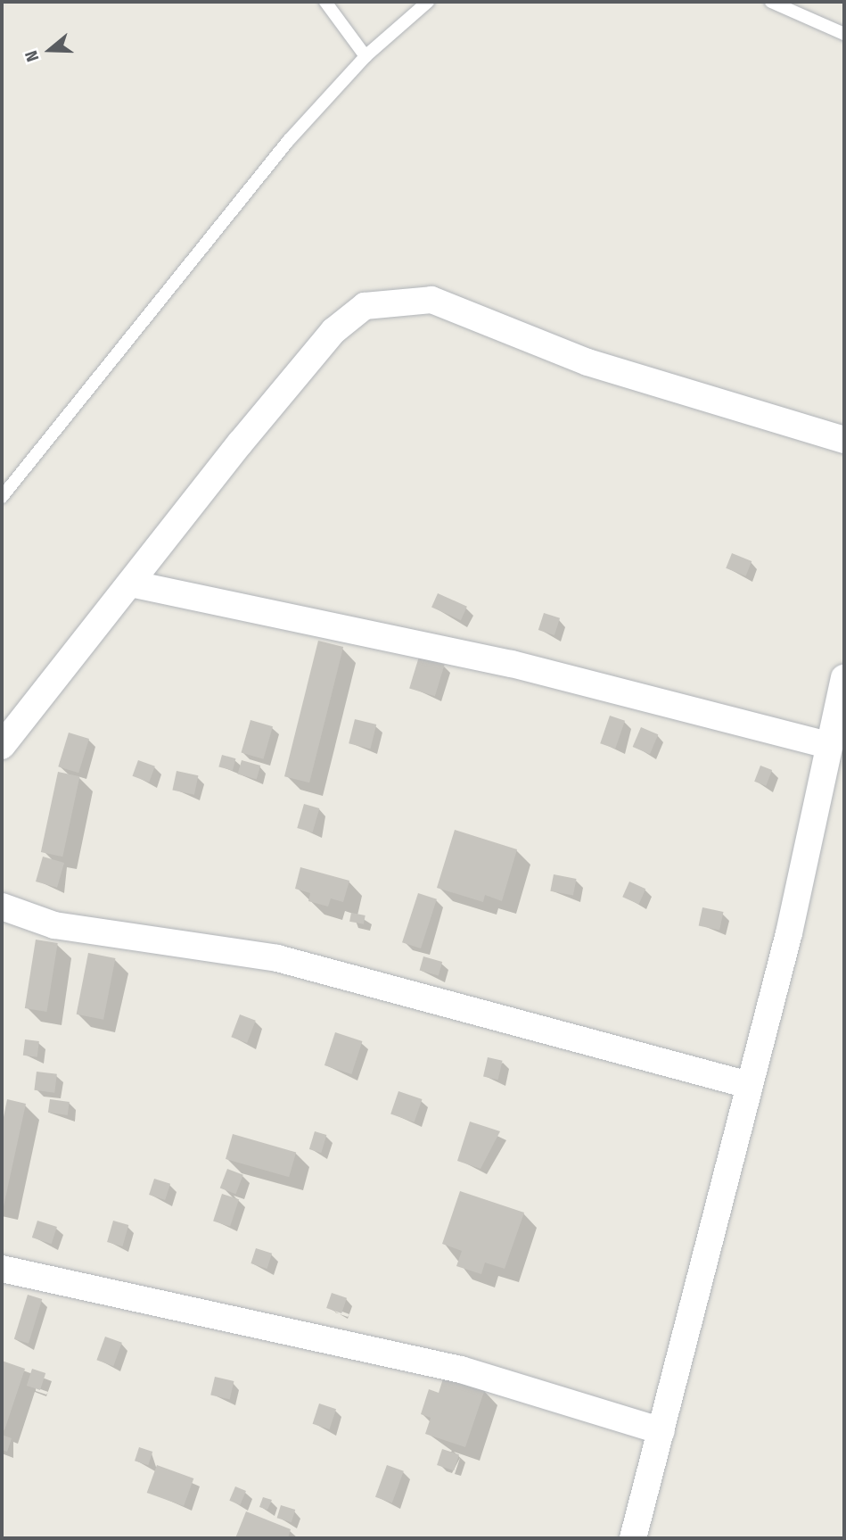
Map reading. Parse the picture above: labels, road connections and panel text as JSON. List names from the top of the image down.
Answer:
{
  "north": "left"
}
